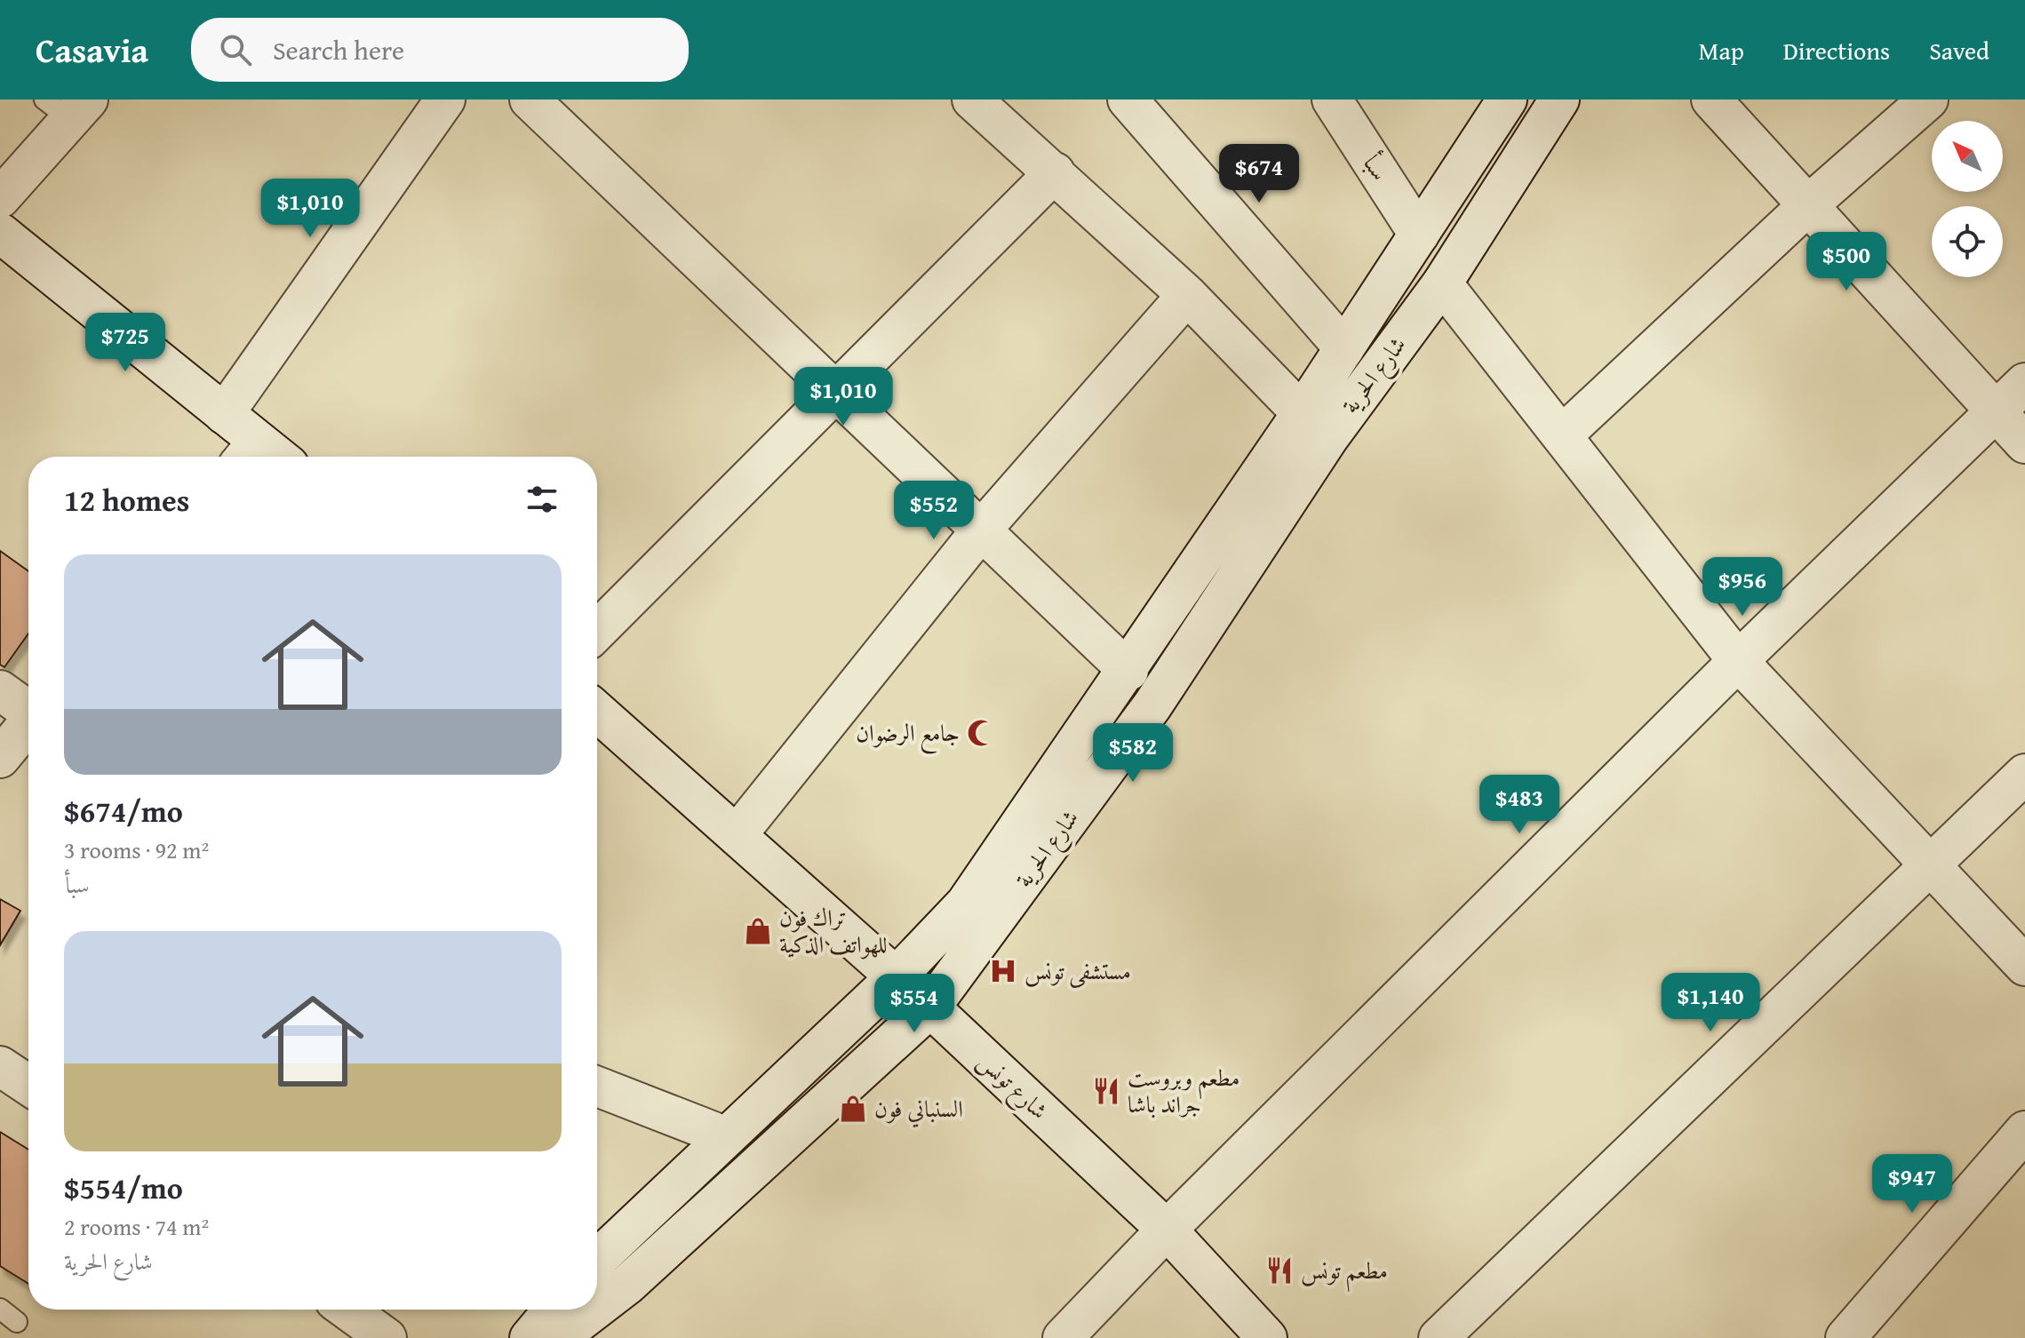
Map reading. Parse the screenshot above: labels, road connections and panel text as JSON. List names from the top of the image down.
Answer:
{
  "streets": {
    "street": ["سبأ", "شارع الحرية", "شارع تونس"]
  },
  "crossings": [
    ["شارع الحرية", "شارع تونس"]
  ],
  "places": {
    "mosque": ["جامع الرضوان"],
    "shop": ["تراك فون للهواتف الذكية", "السنباني فون"],
    "hospital": ["مستشفى تونس"],
    "restaurant": ["مطعم وبروست جراند باشا", "مطعم تونس"]
  },
  "north": "top left",
  "page": {
    "header": "Casavia",
    "search": "Search here",
    "nav": ["Map", "Directions", "Saved"],
    "price": [
      "$674",
      "$1,010",
      "$500",
      "$725",
      "$1,010",
      "$552",
      "$956",
      "$582",
      "$483",
      "$1,140",
      "$554",
      "$947"
    ],
    "heading": "12 homes",
    "list": [
      {
        "name": "$674/mo",
        "note": "3 rooms · 92 m² · سبأ"
      },
      {
        "name": "$554/mo",
        "note": "2 rooms · 74 m² · شارع الحرية"
      }
    ]
  }
}
